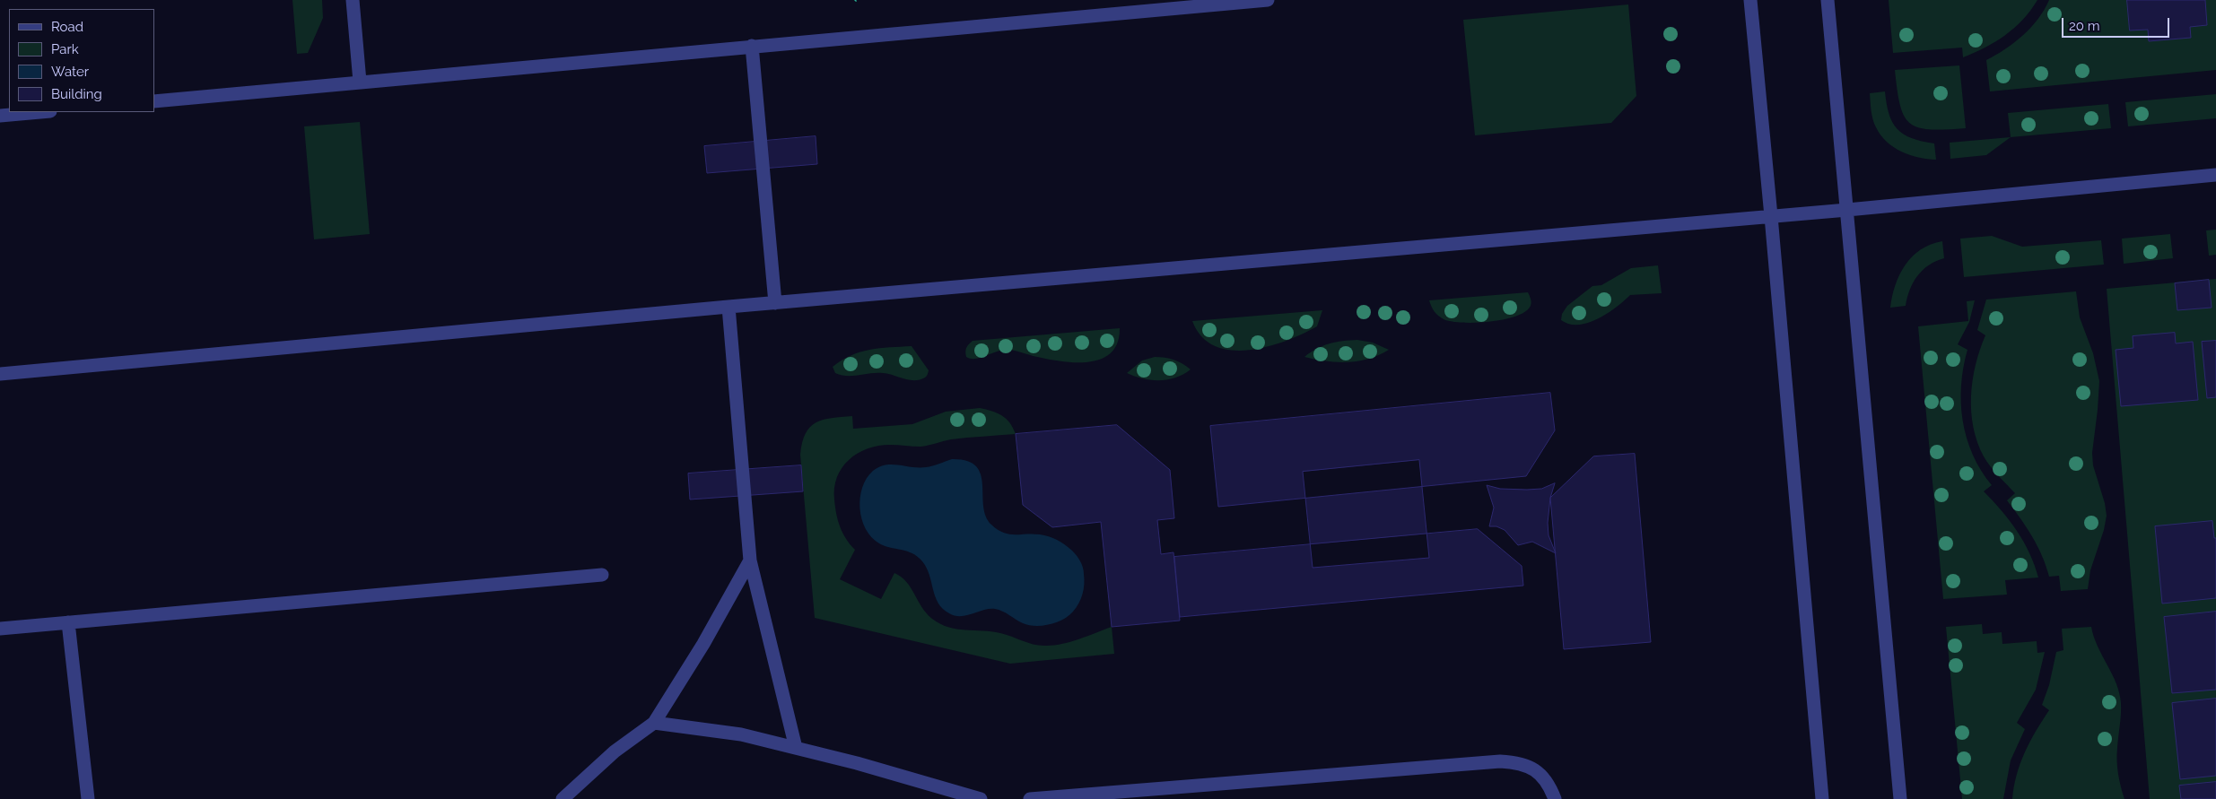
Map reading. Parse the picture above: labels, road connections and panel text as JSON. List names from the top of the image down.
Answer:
{
  "legend": [
    "Road",
    "Park",
    "Water",
    "Building"
  ],
  "scale_bar": "20 m"
}
